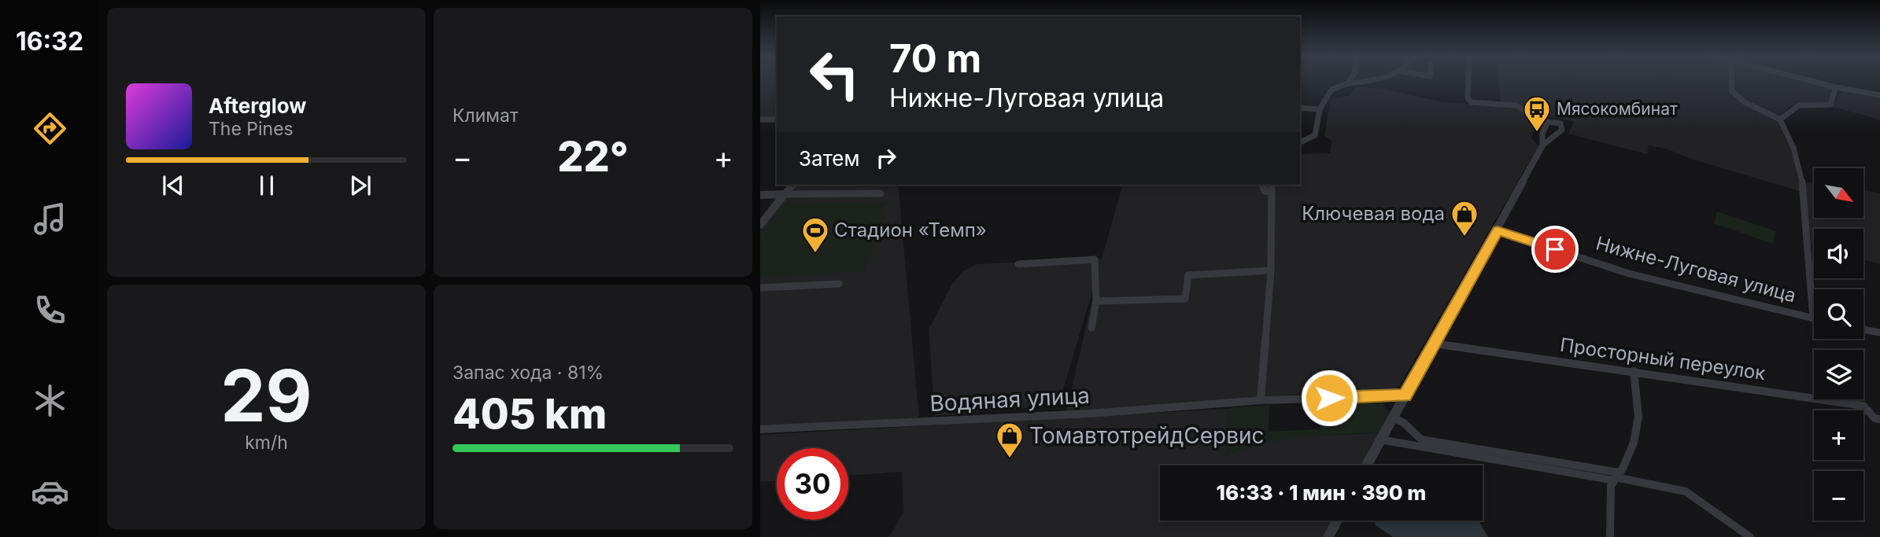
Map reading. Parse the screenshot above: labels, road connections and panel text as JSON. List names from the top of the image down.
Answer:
{
  "streets": {
    "street": ["Нижне-Луговая улица", "Просторный переулок", "Водяная улица"]
  },
  "places": {
    "bus stop": ["Мясокомбинат"],
    "shop": ["Ключевая вода", "ТомавтотрейдСервис"],
    "sports": ["Стадион «Темп»"]
  },
  "north": "bottom right",
  "page": {
    "tabs": "16:32",
    "tile": [
      "Климат",
      ["29", "km/h"],
      ["Запас хода · 81%", "405 km"]
    ],
    "turn": ["70 m", "Нижне-Луговая улица"],
    "song": ["Afterglow", "The Pines"],
    "then": "Затем",
    "heat": ["−", "22°", "+"],
    "map_buttons": ["+", "−"],
    "limit": "30",
    "trip": "16:33 · 1 мин · 390 m"
  }
}
